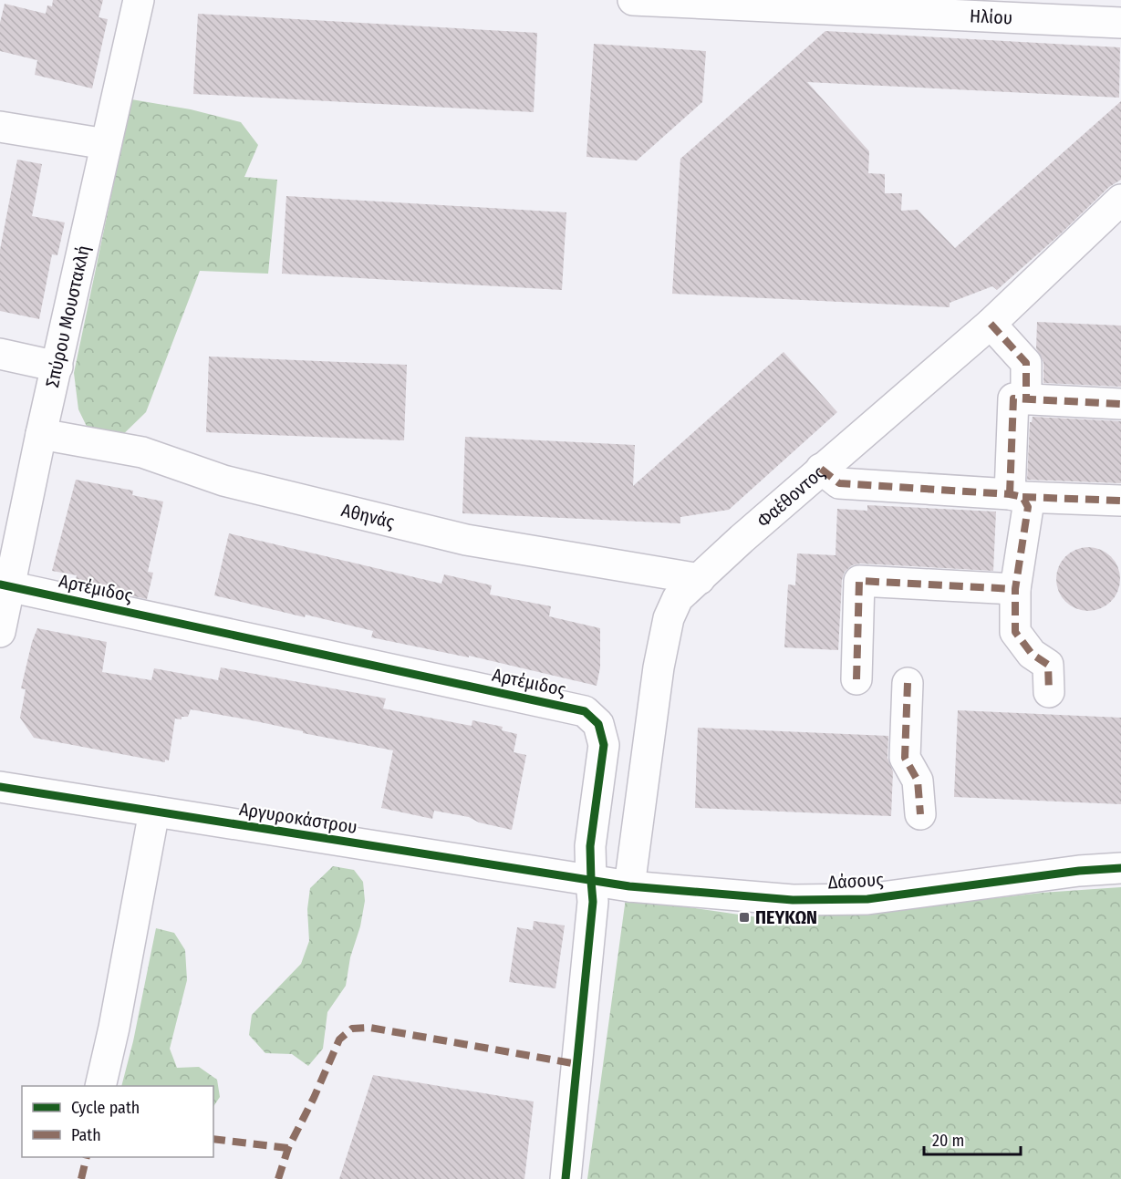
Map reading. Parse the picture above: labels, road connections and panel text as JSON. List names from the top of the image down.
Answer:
{
  "streets": {
    "street": [
      "Ηλίου",
      "Σπύρου Μουστακλή",
      "Φαέθοντος",
      "Αθηνάς",
      "Αρτέμιδος",
      "Αργυροκάστρου",
      "Δάσους"
    ]
  },
  "crossings": [
    ["Σπύρου Μουστακλή", "Αθηνάς"],
    ["Σπύρου Μουστακλή", "Αρτέμιδος"],
    ["Φαέθοντος", "Αθηνάς"],
    ["Φαέθοντος", "Δάσους"],
    ["Αρτέμιδος", "Αργυροκάστρου"],
    ["Αρτέμιδος", "Δάσους"],
    ["Αργυροκάστρου", "Δάσους"]
  ],
  "places": {
    "transit": ["ΠΕΥΚΩΝ"]
  },
  "legend": ["Cycle path", "Path"],
  "scale_bar": "20 m"
}
